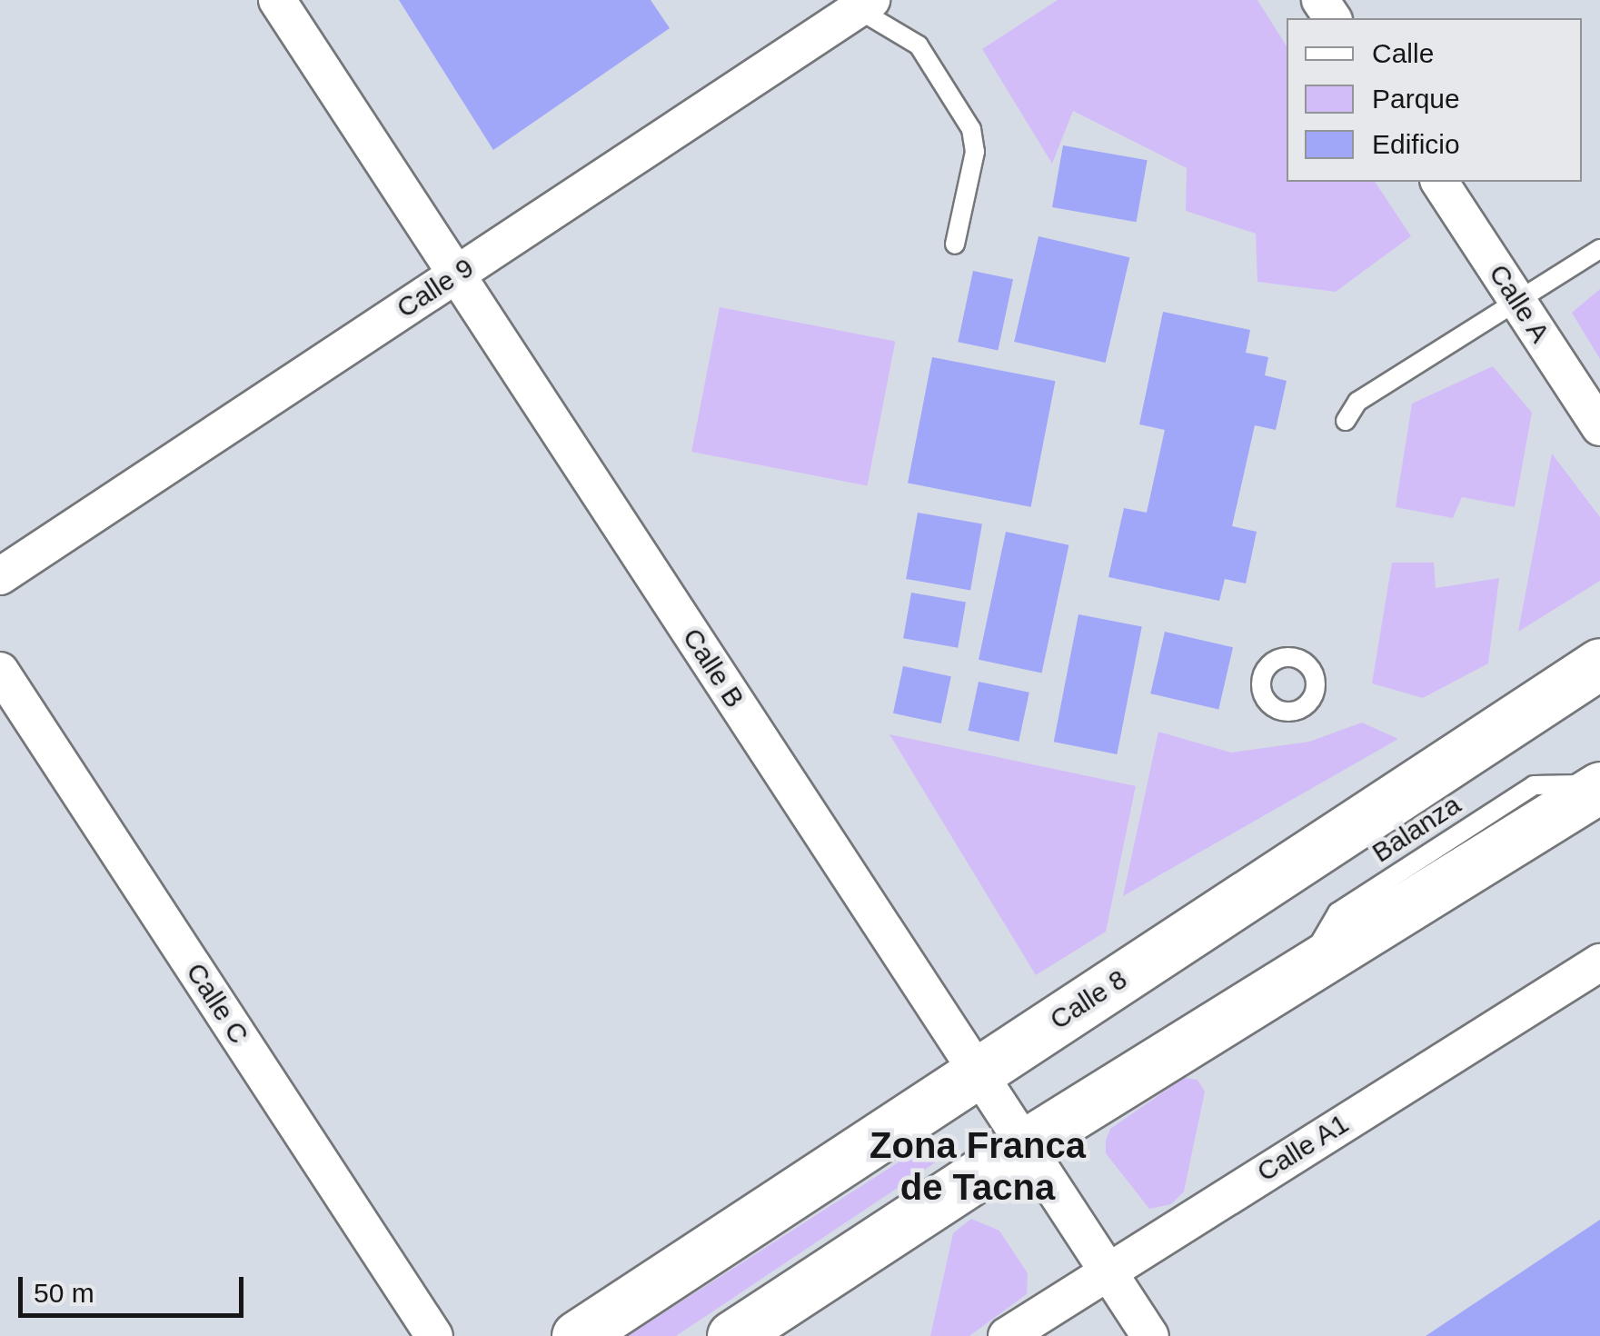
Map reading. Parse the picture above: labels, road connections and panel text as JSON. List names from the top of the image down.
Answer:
{
  "streets": {
    "street": [
      "Calle 9",
      "Calle A",
      "Calle B",
      "Calle 8",
      "Calle C",
      "Calle A1"
    ]
  },
  "crossings": [
    ["Calle 9", "Calle B"],
    ["Calle B", "Calle 8"],
    ["Calle B", "Calle A1"]
  ],
  "districts": ["Zona Franca de Tacna"],
  "legend": ["Calle", "Parque", "Edificio"],
  "scale_bar": "50 m"
}
